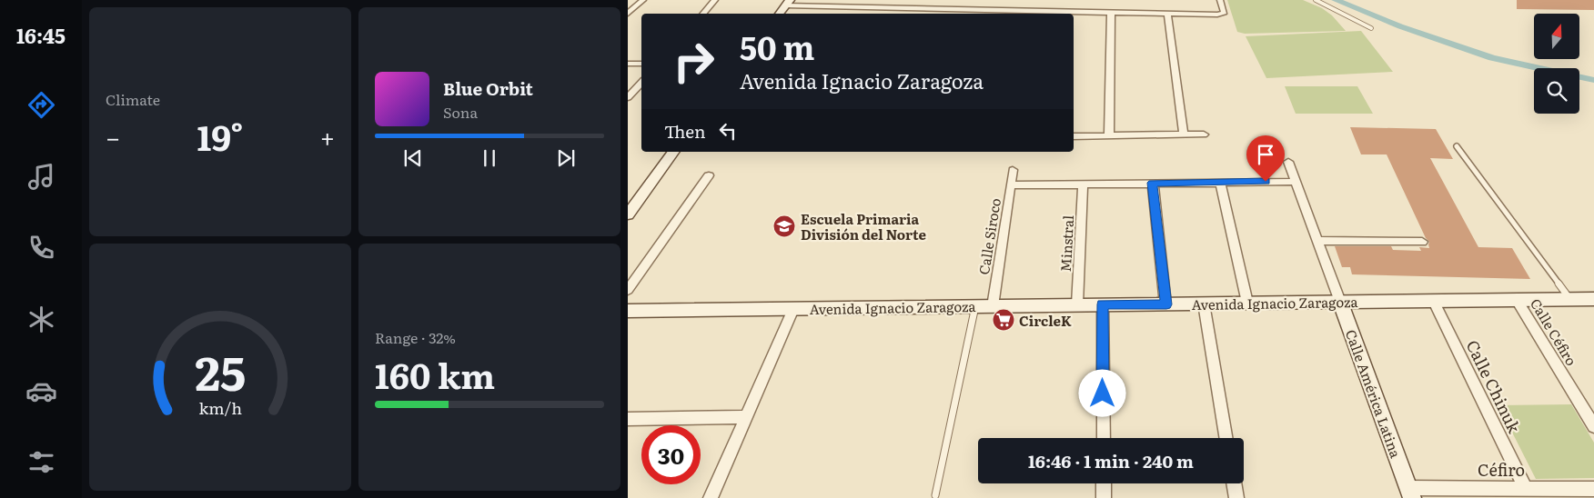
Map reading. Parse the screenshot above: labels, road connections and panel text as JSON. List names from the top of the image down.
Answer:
{
  "streets": {
    "main road": ["Avenida Ignacio Zaragoza", "Calle América Latina"],
    "street": [
      "Calle Siroco",
      "Minstral",
      "Calle Céfiro",
      "Calle Chinuk",
      "Céfiro"
    ]
  },
  "crossings": [
    ["Calle Siroco", "Avenida Ignacio Zaragoza"],
    ["Minstral", "Avenida Ignacio Zaragoza"],
    ["Avenida Ignacio Zaragoza", "Calle Céfiro"],
    ["Avenida Ignacio Zaragoza", "Calle Chinuk"],
    ["Avenida Ignacio Zaragoza", "Calle América Latina"],
    ["Calle Chinuk", "Céfiro"],
    ["Calle América Latina", "Céfiro"]
  ],
  "places": {
    "school or university": ["Escuela Primaria División del Norte"],
    "supermarket": ["CircleK"]
  },
  "north": "top",
  "page": {
    "tabs": "16:45",
    "tile": [
      "Climate",
      ["Range · 32%", "160 km"]
    ],
    "turn": ["50 m", "Avenida Ignacio Zaragoza"],
    "song": ["Blue Orbit", "Sona"],
    "then": "Then",
    "heat": ["−", "19°", "+"],
    "limit": "30",
    "trip": "16:46 · 1 min · 240 m",
    "gauge": ["25", "km/h"]
  }
}
